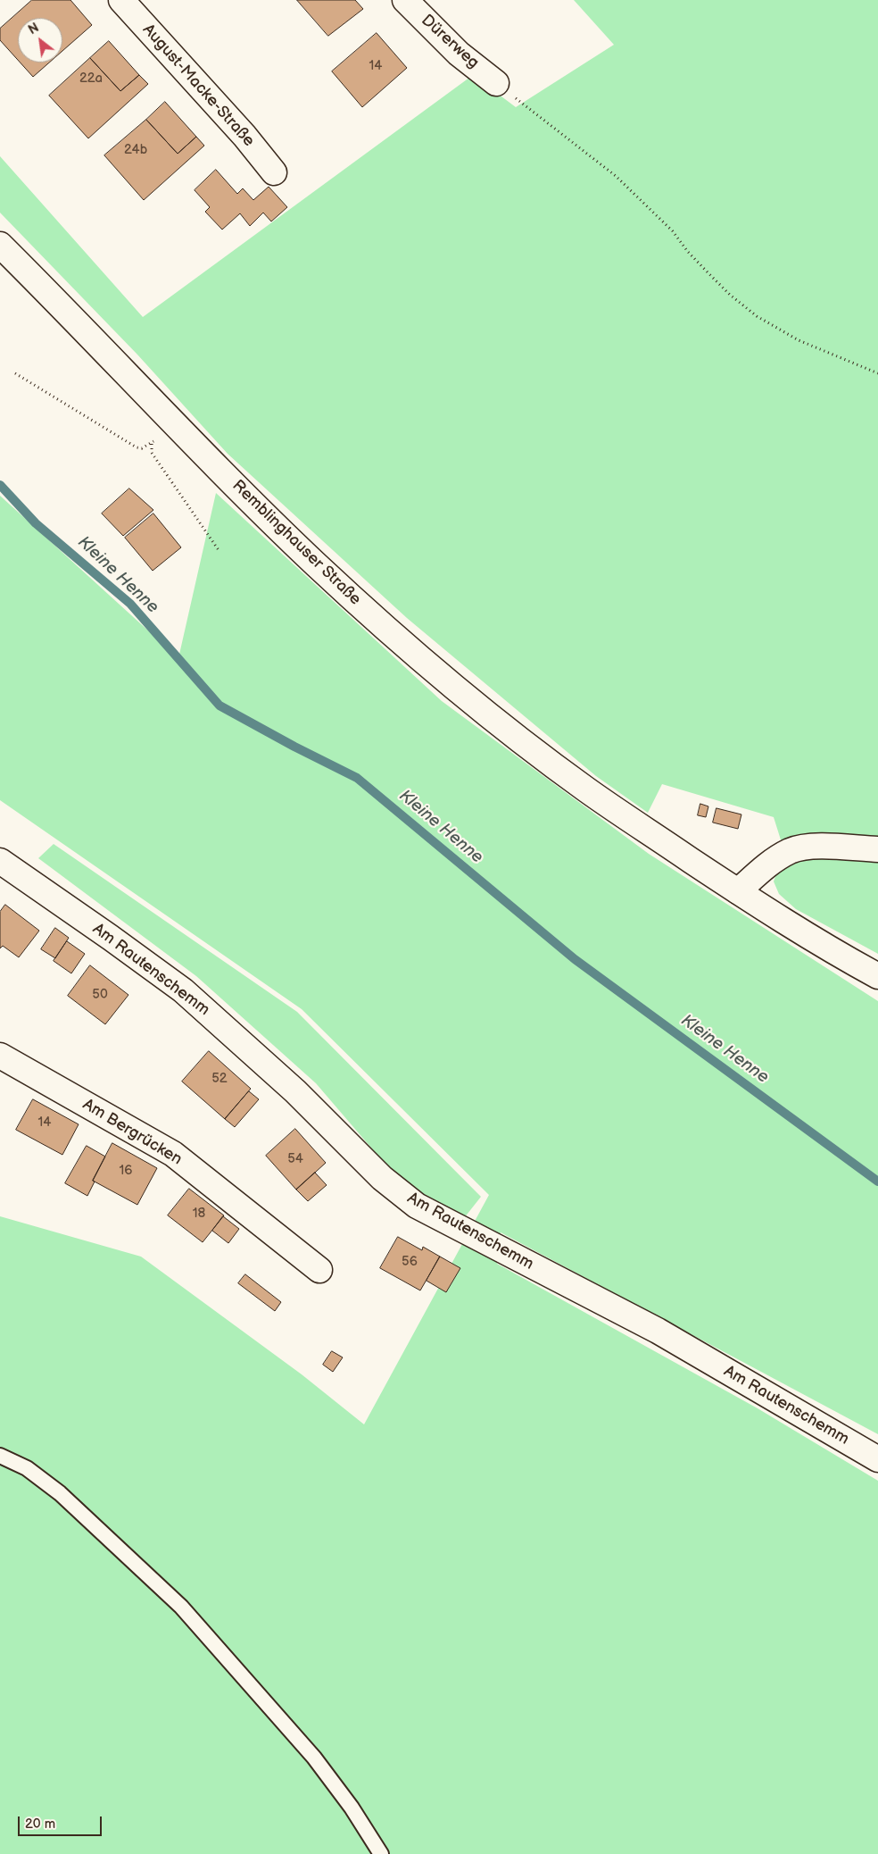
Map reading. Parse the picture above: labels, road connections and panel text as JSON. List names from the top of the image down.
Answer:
{
  "streets": {
    "street": [
      "Dürerweg",
      "August-Macke-Straße",
      "Remblinghauser Straße",
      "Am Rautenschemm",
      "Am Bergrücken"
    ]
  },
  "water": ["Kleine Henne"],
  "house_numbers": [
    "14",
    "22a",
    "24b",
    "50",
    "52",
    "14",
    "54",
    "16",
    "18",
    "56"
  ],
  "scale_bar": "20 m",
  "north": "top left"
}
